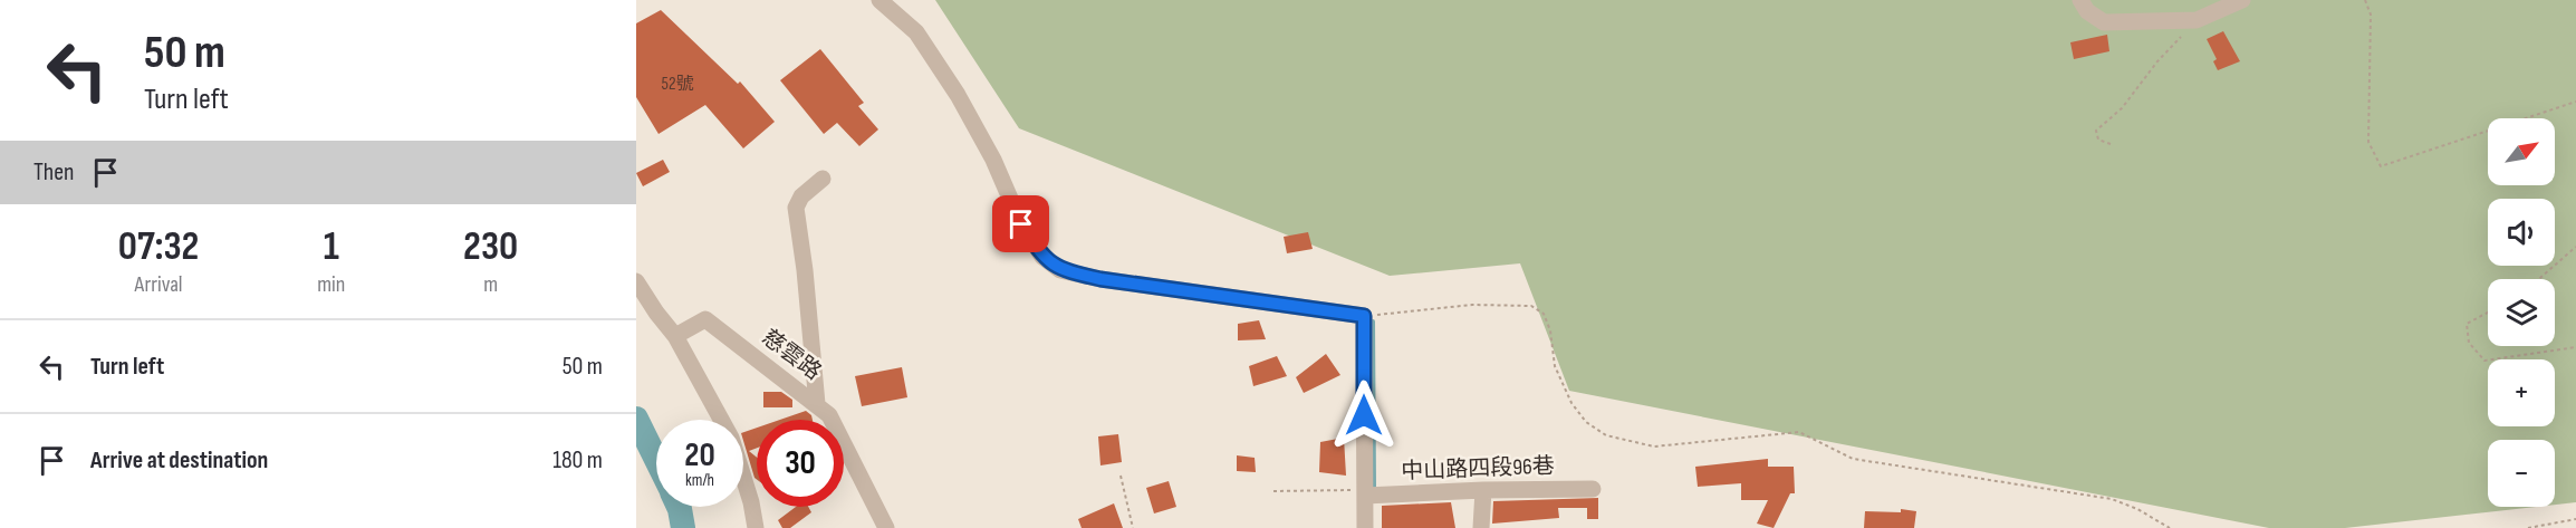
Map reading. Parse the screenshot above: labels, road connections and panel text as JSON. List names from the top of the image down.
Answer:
{
  "streets": {
    "street": ["慈雲路", "中山路四段96巷"]
  },
  "house_numbers": ["52號"],
  "north": "top right",
  "page": {
    "turn": ["50 m", "Turn left"],
    "map_buttons": ["+", "−"],
    "then": "Then",
    "eta": [
      "07:32",
      "Arrival",
      "1",
      "min",
      "230",
      "m"
    ],
    "list": [
      {
        "name": "Turn left",
        "value": "50 m"
      },
      {
        "name": "Arrive at destination",
        "value": "180 m"
      }
    ],
    "speed": "20 km/h",
    "limit": "30"
  }
}
